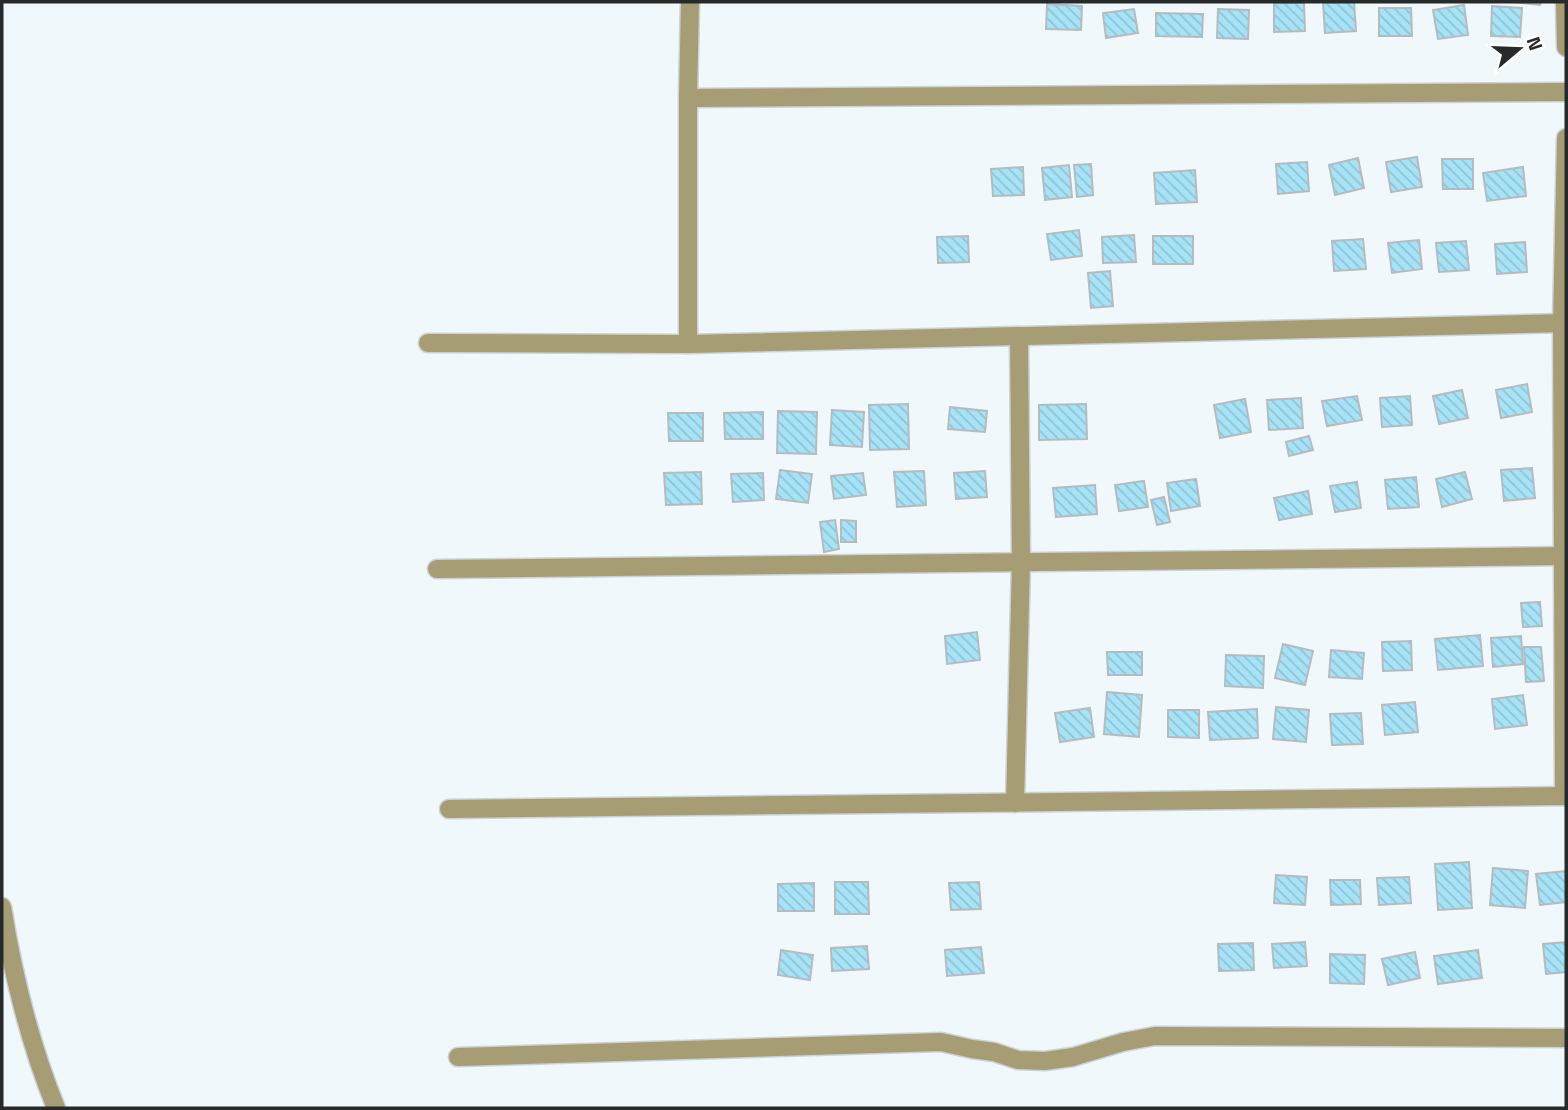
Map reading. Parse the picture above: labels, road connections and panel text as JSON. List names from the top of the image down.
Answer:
{
  "north": "right"
}
